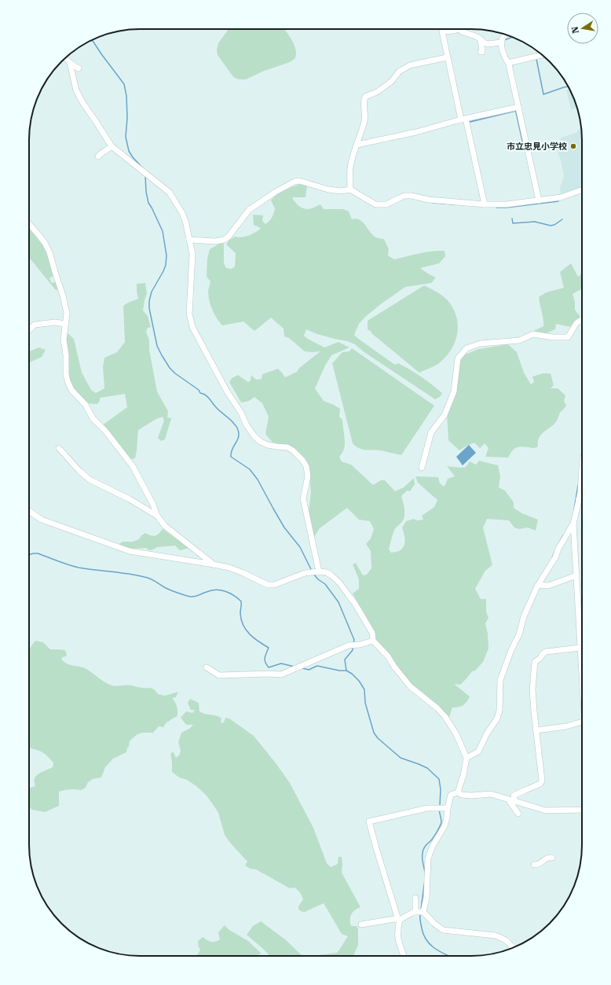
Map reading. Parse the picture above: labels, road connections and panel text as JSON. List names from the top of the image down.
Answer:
{
  "places": ["市立忠見小学校"],
  "north": "left"
}
